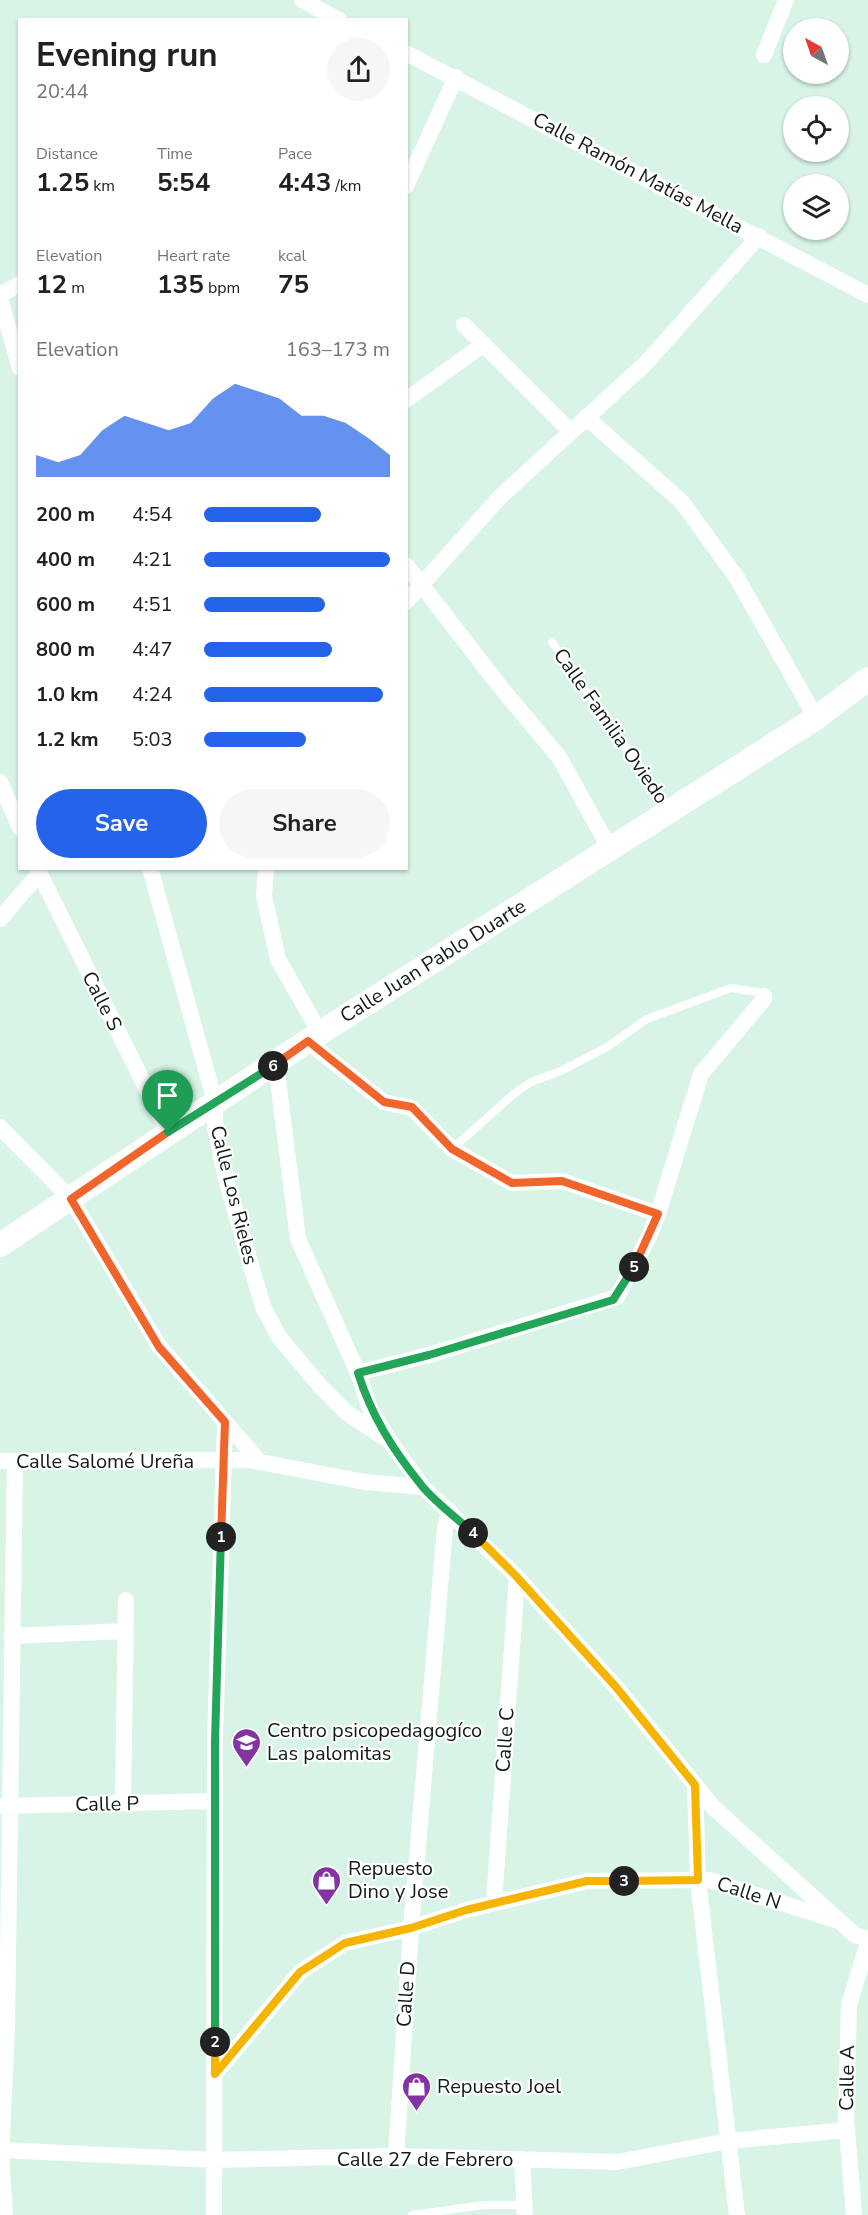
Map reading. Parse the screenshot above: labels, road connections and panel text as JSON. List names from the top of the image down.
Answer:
{
  "streets": {
    "street": [
      "Calle Ramón Matías Mella",
      "Calle Juan Pablo Duarte",
      "Calle S",
      "Calle Los Rieles",
      "Calle Salomé Ureña",
      "Calle C",
      "Calle P",
      "Calle N",
      "Calle D",
      "Calle A",
      "Calle 27 de Febrero"
    ],
    "lane": ["Calle Familia Oviedo"]
  },
  "crossings": [
    ["Calle Familia Oviedo", "Calle Juan Pablo Duarte"],
    ["Calle Juan Pablo Duarte", "Calle S"],
    ["Calle Juan Pablo Duarte", "Calle Los Rieles"],
    ["Calle C", "Calle N"],
    ["Calle N", "Calle D"],
    ["Calle D", "Calle 27 de Febrero"],
    ["Calle A", "Calle 27 de Febrero"]
  ],
  "places": {
    "school or university": ["Centro psicopedagogíco Las palomitas"],
    "shop": ["Repuesto Dino y Jose", "Repuesto Joel"]
  },
  "north": "top left",
  "page": {
    "heading": ["Evening run", "20:44"],
    "stats": [
      ["Distance", "1.25 km"],
      ["Time", "5:54"],
      ["Pace", "4:43 /km"],
      ["Elevation", "12 m"],
      ["Heart rate", "135 bpm"],
      ["kcal", "75"]
    ],
    "chart": ["Elevation", "163–173 m"],
    "list": [
      {
        "name": "200 m",
        "note": "4:54"
      },
      {
        "name": "400 m",
        "note": "4:21"
      },
      {
        "name": "600 m",
        "note": "4:51"
      },
      {
        "name": "800 m",
        "note": "4:47"
      },
      {
        "name": "1.0 km",
        "note": "4:24"
      },
      {
        "name": "1.2 km",
        "note": "5:03"
      }
    ],
    "buttons": ["Save", "Share"],
    "pins": [
      "6",
      "5",
      "4",
      "1",
      "3",
      "2"
    ]
  }
}
